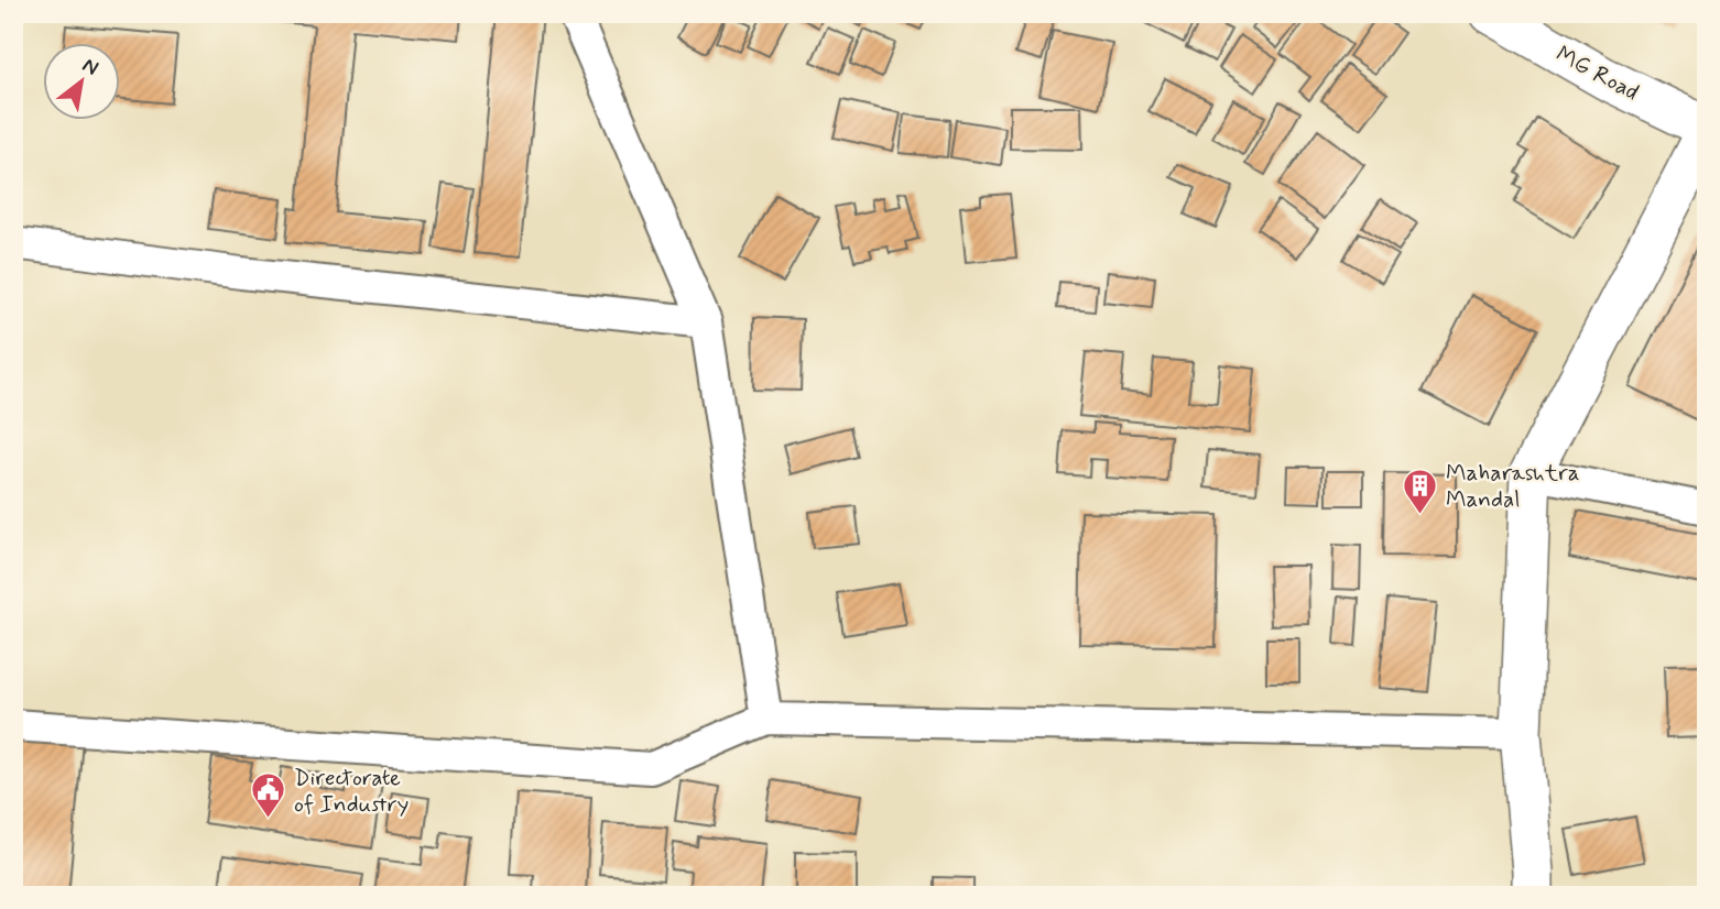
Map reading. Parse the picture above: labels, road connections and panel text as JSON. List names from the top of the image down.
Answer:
{
  "streets": {
    "main road": ["MG Road"]
  },
  "places": {
    "building": ["Maharashtra Mandal"],
    "public building": ["Directorate of Industry"]
  },
  "north": "top right"
}
